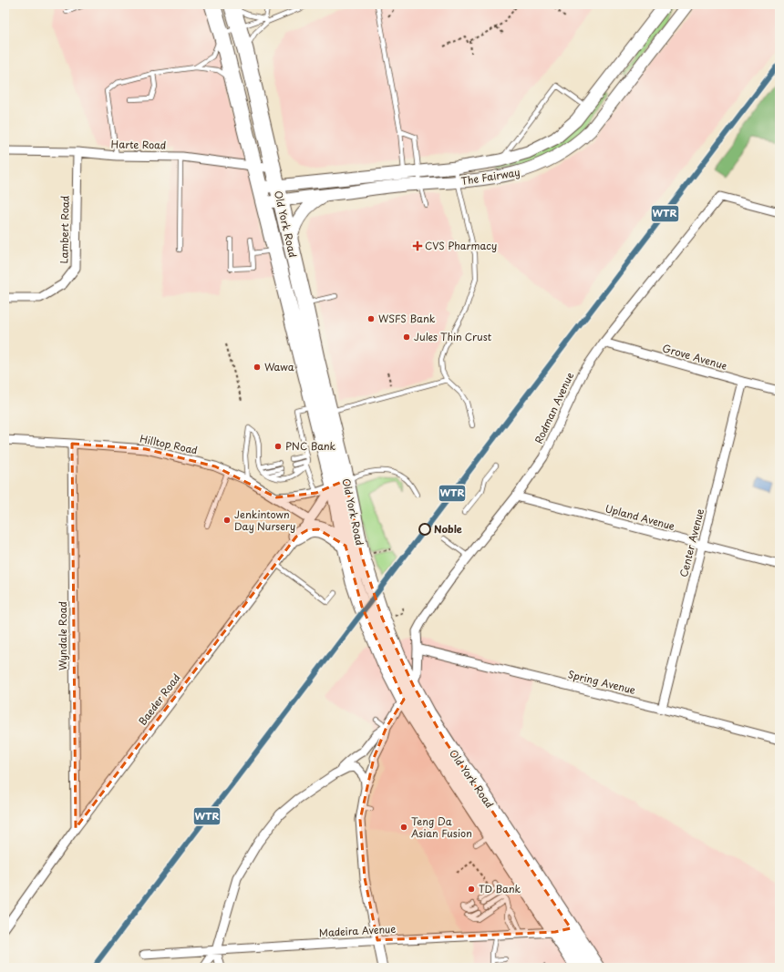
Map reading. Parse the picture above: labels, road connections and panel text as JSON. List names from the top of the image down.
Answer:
{
  "streets": {
    "highway": ["Old York Road"],
    "main road": ["The Fairway"],
    "street": [
      "Harte Road",
      "Lambert Road",
      "Grove Avenue",
      "Rodman Avenue",
      "Hilltop Road",
      "Upland Avenue",
      "Center Avenue",
      "Wyndale Road",
      "Spring Avenue",
      "Baeder Road",
      "Madeira Avenue"
    ]
  },
  "crossings": [
    ["Harte Road", "Old York Road"],
    ["Harte Road", "Lambert Road"],
    ["The Fairway", "Old York Road"],
    ["Old York Road", "Rodman Avenue"],
    ["Old York Road", "Baeder Road"],
    ["Old York Road", "Madeira Avenue"],
    ["Grove Avenue", "Rodman Avenue"],
    ["Grove Avenue", "Center Avenue"],
    ["Rodman Avenue", "Upland Avenue"],
    ["Rodman Avenue", "Spring Avenue"],
    ["Hilltop Road", "Wyndale Road"],
    ["Hilltop Road", "Baeder Road"],
    ["Upland Avenue", "Center Avenue"],
    ["Center Avenue", "Spring Avenue"],
    ["Wyndale Road", "Baeder Road"]
  ],
  "places": {
    "health": ["CVS Pharmacy"],
    "other": [
      "WSFS Bank",
      "Jules Thin Crust",
      "Wawa",
      "PNC Bank",
      "Jenkintown Day Nursery",
      "Noble",
      "Teng Da Asian Fusion",
      "TD Bank"
    ]
  },
  "lines": ["transit line WTR"]
}
